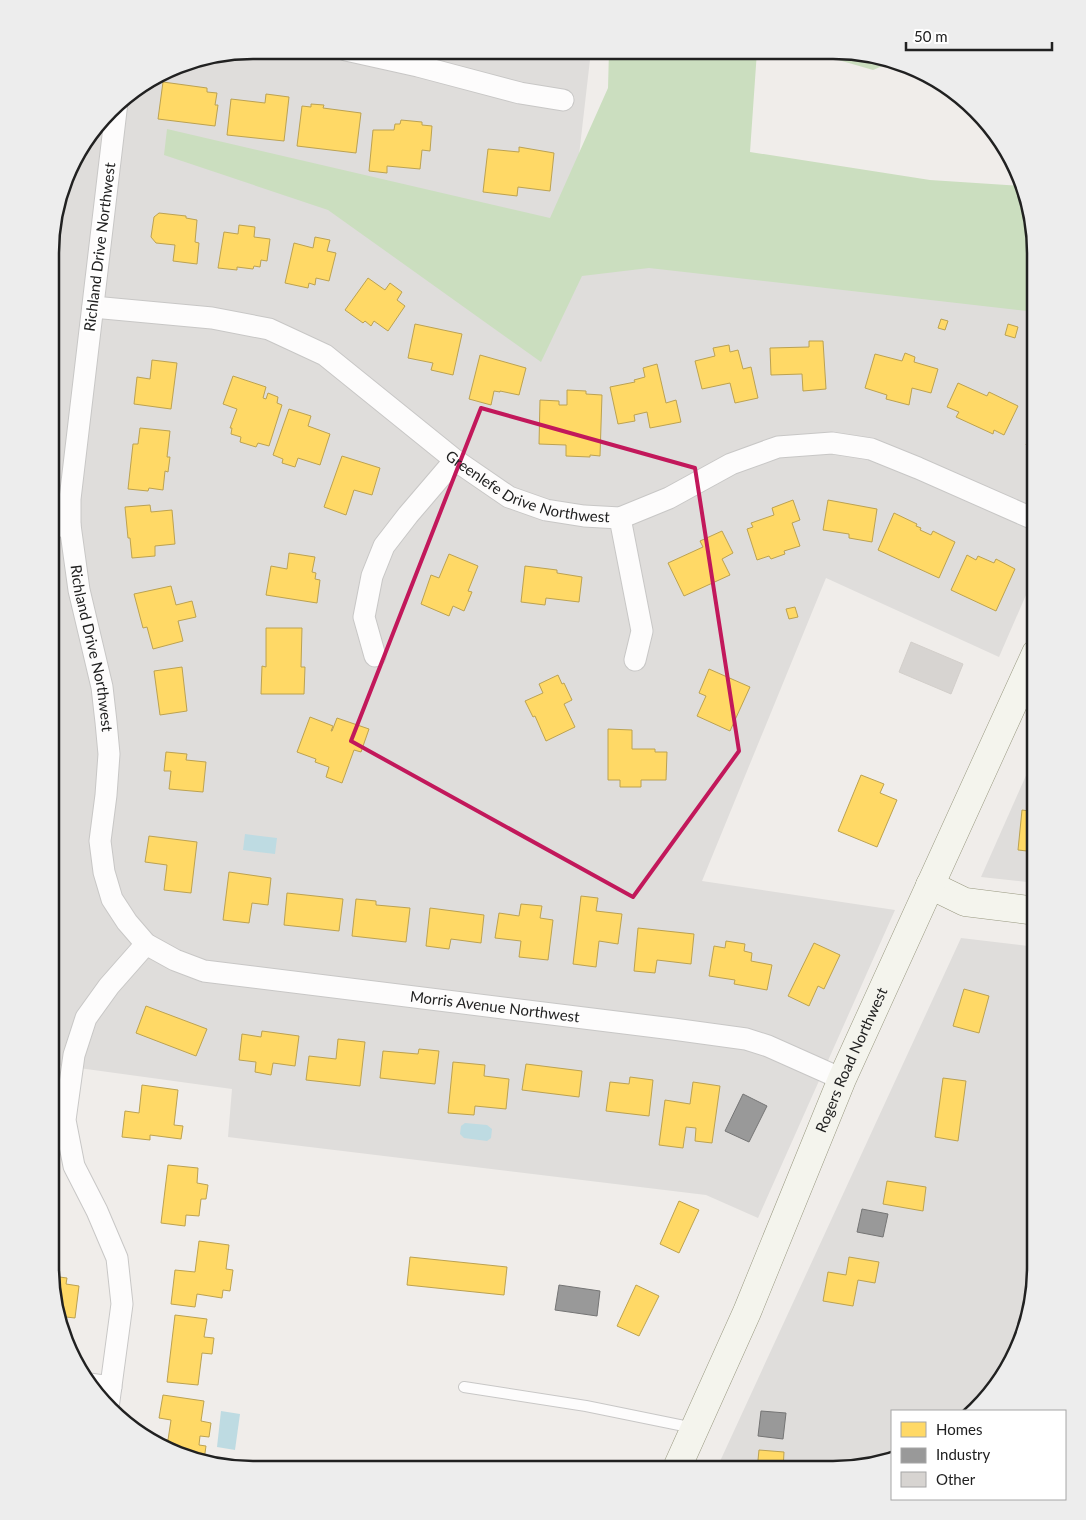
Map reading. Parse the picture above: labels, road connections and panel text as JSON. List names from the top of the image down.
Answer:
{
  "streets": {
    "street": [
      "Richland Drive Northwest",
      "Greenlefe Drive Northwest",
      "Morris Avenue Northwest",
      "Rogers Road Northwest"
    ]
  },
  "crossings": [
    ["Richland Drive Northwest", "Greenlefe Drive Northwest"],
    ["Richland Drive Northwest", "Morris Avenue Northwest"],
    ["Morris Avenue Northwest", "Rogers Road Northwest"]
  ],
  "legend": ["Homes", "Industry", "Other"],
  "scale_bar": "50 m"
}
